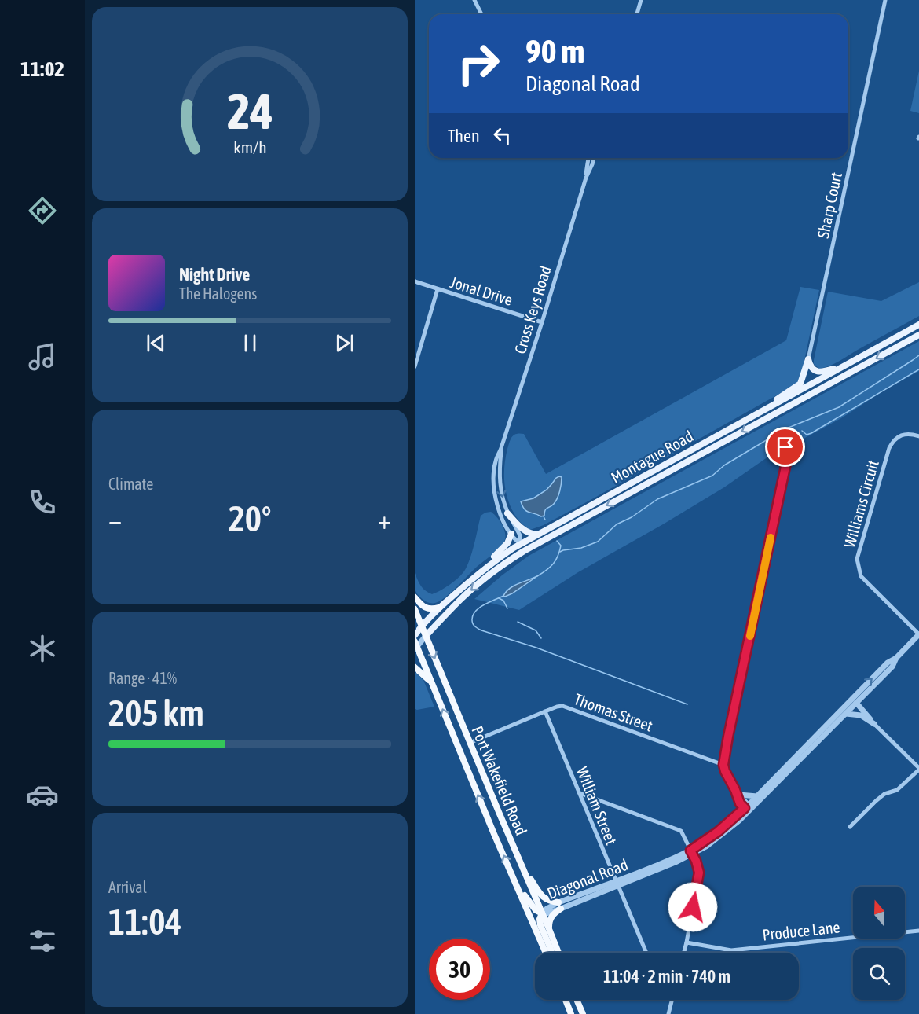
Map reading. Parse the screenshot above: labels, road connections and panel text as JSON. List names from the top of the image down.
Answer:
{
  "streets": {
    "highway": ["Port Wakefield Road"],
    "main road": ["Montague Road"],
    "street": [
      "Sharp Court",
      "Jonal Drive",
      "Cross Keys Road",
      "Williams Circuit",
      "Thomas Street",
      "William Street",
      "Diagonal Road",
      "Produce Lane"
    ]
  },
  "crossings": [
    ["Jonal Drive", "Cross Keys Road"],
    ["Cross Keys Road", "Montague Road"],
    ["Montague Road", "Port Wakefield Road"],
    ["Williams Circuit", "Diagonal Road"],
    ["Thomas Street", "Port Wakefield Road"],
    ["Thomas Street", "William Street"],
    ["Port Wakefield Road", "Diagonal Road"],
    ["William Street", "Diagonal Road"]
  ],
  "north": "top",
  "page": {
    "tabs": "11:02",
    "turn": ["90 m", "Diagonal Road"],
    "then": "Then",
    "song": ["Night Drive", "The Halogens"],
    "tile": [
      "Climate",
      ["Range · 41%", "205 km"],
      ["Arrival", "11:04"]
    ],
    "heat": ["−", "20°", "+"],
    "limit": "30",
    "trip": "11:04 · 2 min · 740 m",
    "gauge": ["24", "km/h"]
  }
}
